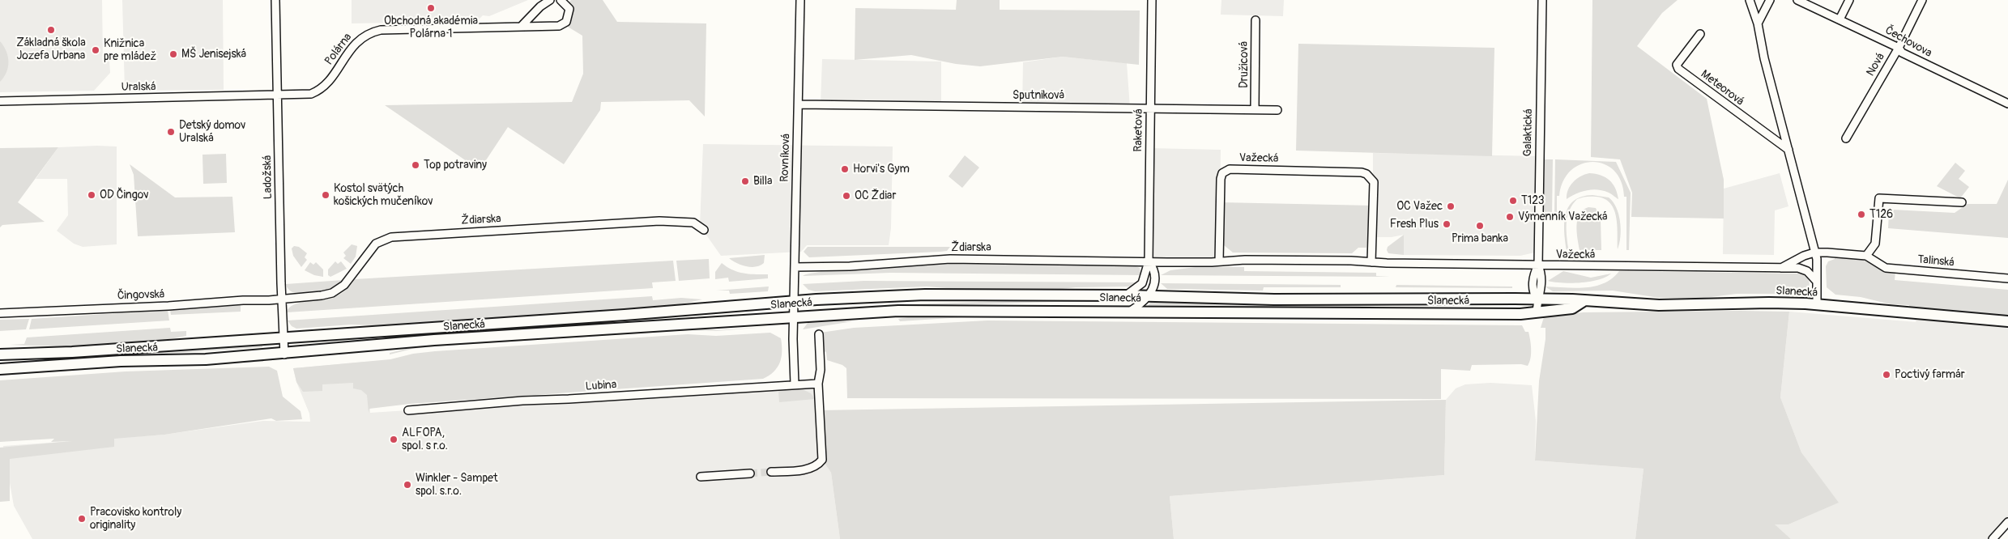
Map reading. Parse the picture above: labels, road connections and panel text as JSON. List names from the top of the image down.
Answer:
{
  "streets": {
    "main road": ["Slanecká"],
    "street": [
      "Čechovova",
      "Polárna",
      "Družicová",
      "Nová",
      "Uralská",
      "Meteorová",
      "Sputniková",
      "Raketová",
      "Galaktická",
      "Rovníková",
      "Važecká",
      "Ladožská",
      "Ždiarska",
      "Talinská",
      "Čingovská",
      "Lubina"
    ]
  },
  "crossings": [
    ["Čechovova", "Nová"],
    ["Polárna", "Uralská"],
    ["Polárna", "Ladožská"],
    ["Družicová", "Sputniková"],
    ["Uralská", "Ladožská"],
    ["Sputniková", "Raketová"],
    ["Sputniková", "Rovníková"],
    ["Raketová", "Važecká"],
    ["Raketová", "Ždiarska"],
    ["Raketová", "Slanecká"],
    ["Galaktická", "Važecká"],
    ["Galaktická", "Slanecká"],
    ["Rovníková", "Ždiarska"],
    ["Rovníková", "Slanecká"],
    ["Važecká", "Ždiarska"],
    ["Ladožská", "Ždiarska"],
    ["Ladožská", "Slanecká"],
    ["Ladožská", "Čingovská"],
    ["Ždiarska", "Čingovská"]
  ],
  "places": [
    "Obchodná akadémia Polárna 1",
    "Základná škola Jozefa Urbana",
    "Knižnica pre mládež",
    "MŠ Jenisejská",
    "Detský domov Uralská",
    "Top potraviny",
    "Horvi's Gym",
    "Billa",
    "OD Čingov",
    "Kostol svätých košických mučeníkov",
    "OC Ždiar",
    "T123",
    "OC Važec",
    "T126",
    "Výmenník Važecká",
    "Fresh Plus",
    "Prima banka",
    "Poctivý farmár",
    "ALFOPA, spol. s r.o.",
    "Winkler - Sampet spol. s.r.o.",
    "Pracovisko kontroly originality"
  ]
}
